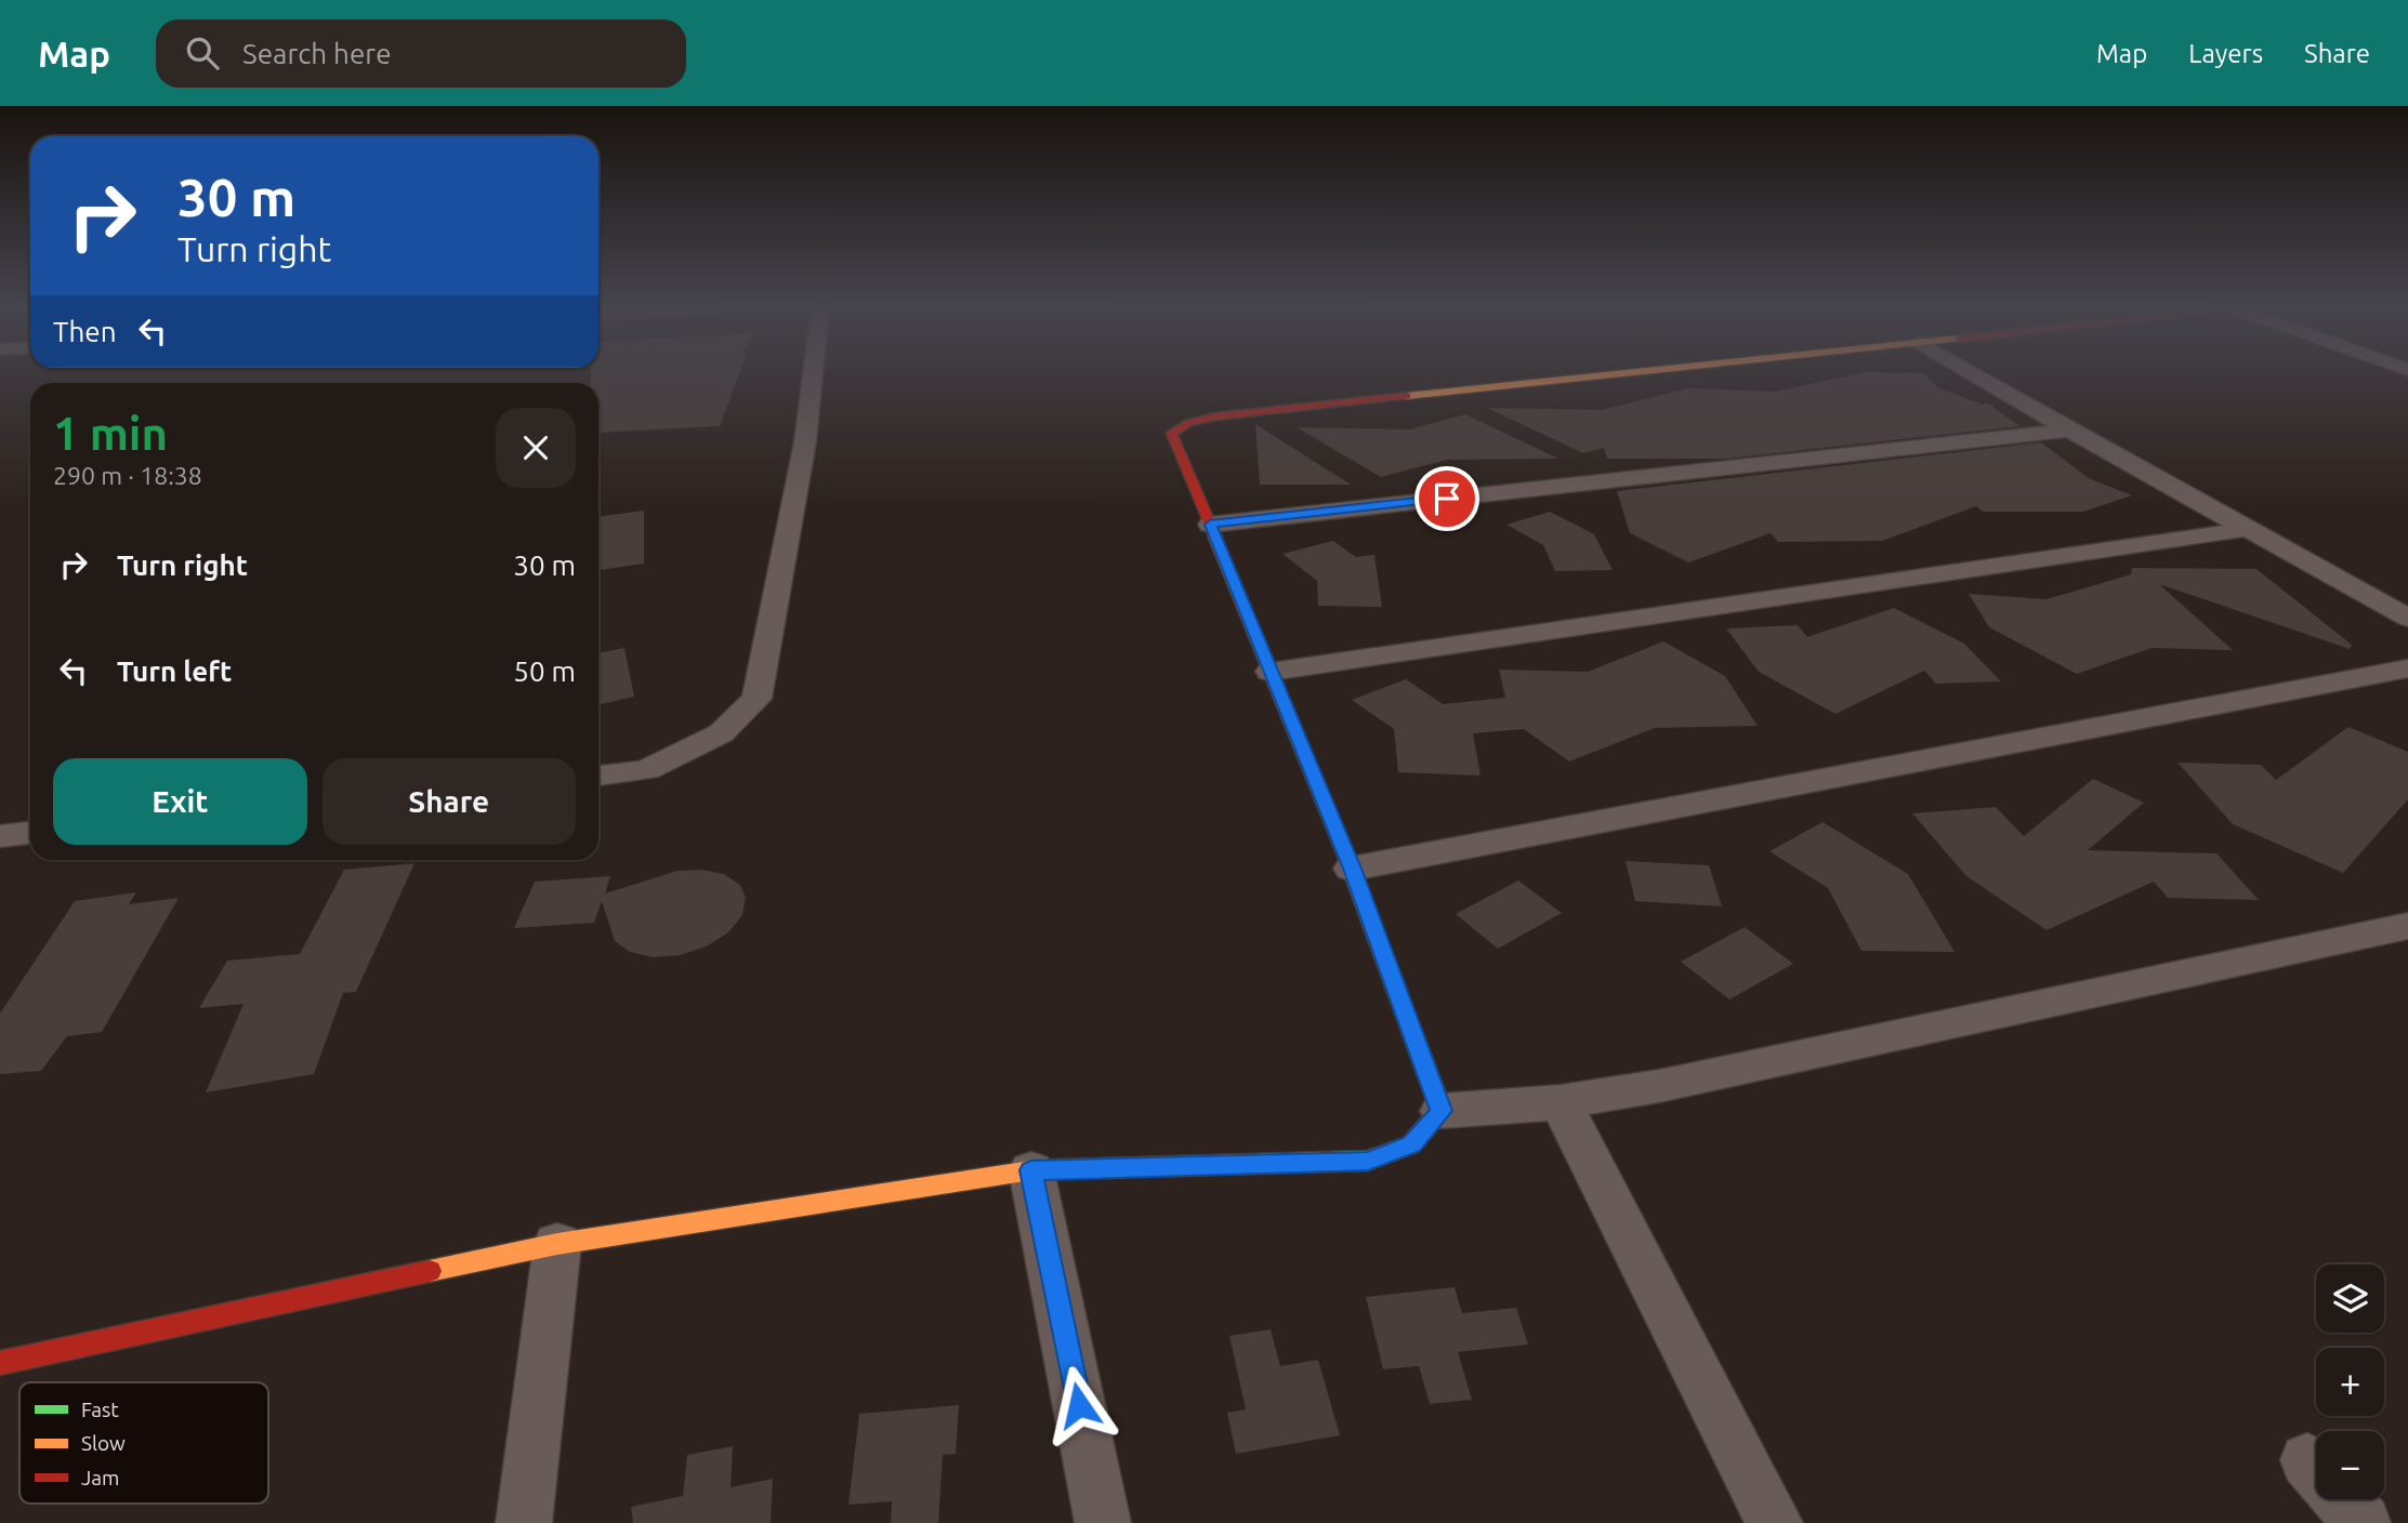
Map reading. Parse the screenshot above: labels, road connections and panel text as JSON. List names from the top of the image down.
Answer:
{
  "legend": ["Fast", "Slow", "Jam"],
  "page": {
    "header": "Map",
    "search": "Search here",
    "nav": ["Map", "Layers", "Share"],
    "turn": ["30 m", "Turn right"],
    "then": "Then",
    "heading": ["1 min", "290 m · 18:38"],
    "list": [
      {
        "name": "Turn right",
        "value": "30 m"
      },
      {
        "name": "Turn left",
        "value": "50 m"
      }
    ],
    "buttons": ["Exit", "Share"],
    "map_buttons": ["+", "−"]
  }
}
